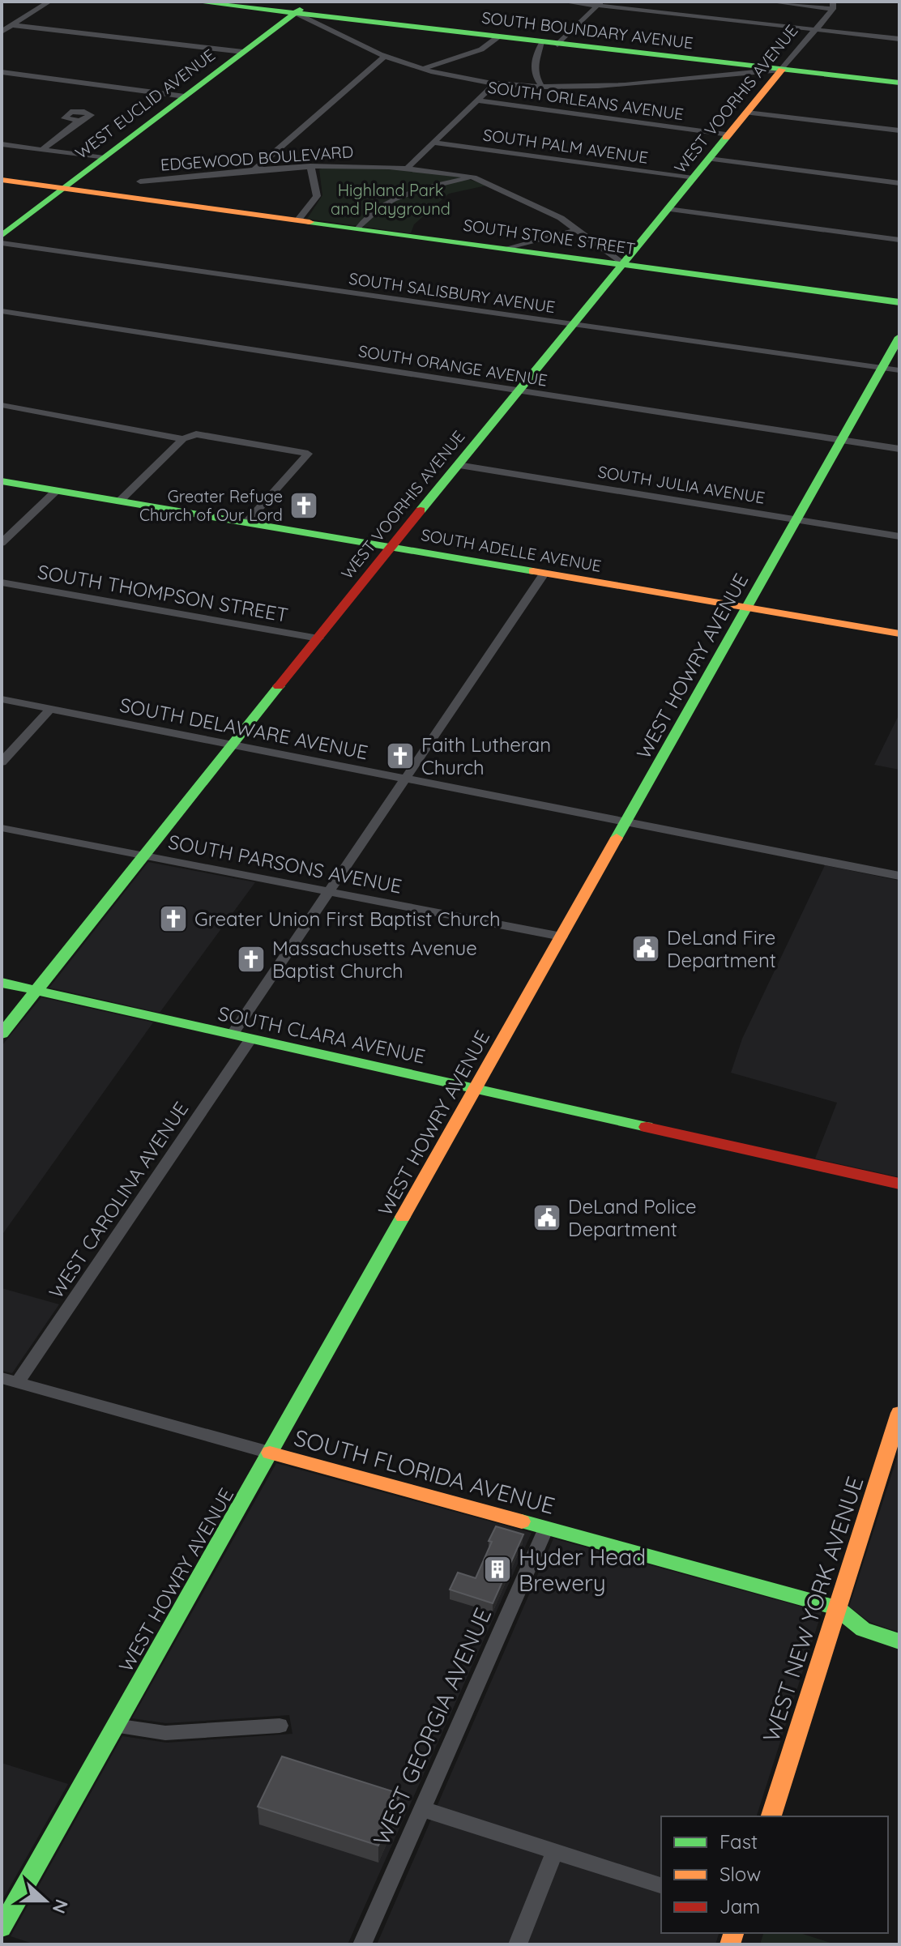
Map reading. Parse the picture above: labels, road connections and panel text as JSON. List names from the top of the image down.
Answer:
{
  "streets": {
    "street": [
      "SOUTH BOUNDARY AVENUE",
      "WEST VOORHIS AVENUE",
      "SOUTH ORLEANS AVENUE",
      "WEST EUCLID AVENUE",
      "SOUTH PALM AVENUE",
      "EDGEWOOD BOULEVARD",
      "SOUTH STONE STREET",
      "SOUTH SALISBURY AVENUE",
      "SOUTH ORANGE AVENUE",
      "SOUTH JULIA AVENUE",
      "SOUTH ADELLE AVENUE",
      "SOUTH THOMPSON STREET",
      "WEST HOWRY AVENUE",
      "SOUTH DELAWARE AVENUE",
      "SOUTH PARSONS AVENUE",
      "SOUTH CLARA AVENUE",
      "WEST CAROLINA AVENUE",
      "SOUTH FLORIDA AVENUE",
      "WEST NEW YORK AVENUE",
      "WEST GEORGIA AVENUE"
    ]
  },
  "crossings": [
    ["SOUTH BOUNDARY AVENUE", "WEST VOORHIS AVENUE"],
    ["SOUTH BOUNDARY AVENUE", "WEST EUCLID AVENUE"],
    ["WEST VOORHIS AVENUE", "SOUTH ORLEANS AVENUE"],
    ["WEST VOORHIS AVENUE", "SOUTH PALM AVENUE"],
    ["WEST VOORHIS AVENUE", "EDGEWOOD BOULEVARD"],
    ["WEST VOORHIS AVENUE", "SOUTH STONE STREET"],
    ["WEST VOORHIS AVENUE", "SOUTH SALISBURY AVENUE"],
    ["WEST VOORHIS AVENUE", "SOUTH ORANGE AVENUE"],
    ["WEST VOORHIS AVENUE", "SOUTH JULIA AVENUE"],
    ["WEST VOORHIS AVENUE", "SOUTH ADELLE AVENUE"],
    ["WEST VOORHIS AVENUE", "SOUTH THOMPSON STREET"],
    ["WEST VOORHIS AVENUE", "SOUTH DELAWARE AVENUE"],
    ["WEST VOORHIS AVENUE", "SOUTH PARSONS AVENUE"],
    ["WEST VOORHIS AVENUE", "SOUTH CLARA AVENUE"],
    ["WEST EUCLID AVENUE", "SOUTH STONE STREET"],
    ["EDGEWOOD BOULEVARD", "SOUTH STONE STREET"],
    ["SOUTH SALISBURY AVENUE", "WEST HOWRY AVENUE"],
    ["SOUTH ORANGE AVENUE", "WEST HOWRY AVENUE"],
    ["SOUTH JULIA AVENUE", "WEST HOWRY AVENUE"],
    ["SOUTH ADELLE AVENUE", "WEST HOWRY AVENUE"],
    ["WEST HOWRY AVENUE", "SOUTH DELAWARE AVENUE"],
    ["WEST HOWRY AVENUE", "SOUTH PARSONS AVENUE"],
    ["WEST HOWRY AVENUE", "SOUTH CLARA AVENUE"],
    ["WEST HOWRY AVENUE", "SOUTH FLORIDA AVENUE"],
    ["SOUTH CLARA AVENUE", "WEST CAROLINA AVENUE"],
    ["WEST CAROLINA AVENUE", "SOUTH FLORIDA AVENUE"],
    ["SOUTH FLORIDA AVENUE", "WEST NEW YORK AVENUE"],
    ["SOUTH FLORIDA AVENUE", "WEST GEORGIA AVENUE"]
  ],
  "parks": ["Highland Park and Playground"],
  "places": {
    "church": [
      "Greater Refuge Church of Our Lord",
      "Faith Lutheran Church",
      "Greater Union First Baptist Church",
      "Massachusetts Avenue Baptist Church"
    ],
    "public building": ["DeLand Fire Department", "DeLand Police Department"],
    "building": ["Hyder Head Brewery"]
  },
  "legend": ["Fast", "Slow", "Jam"],
  "north": "right"
}
